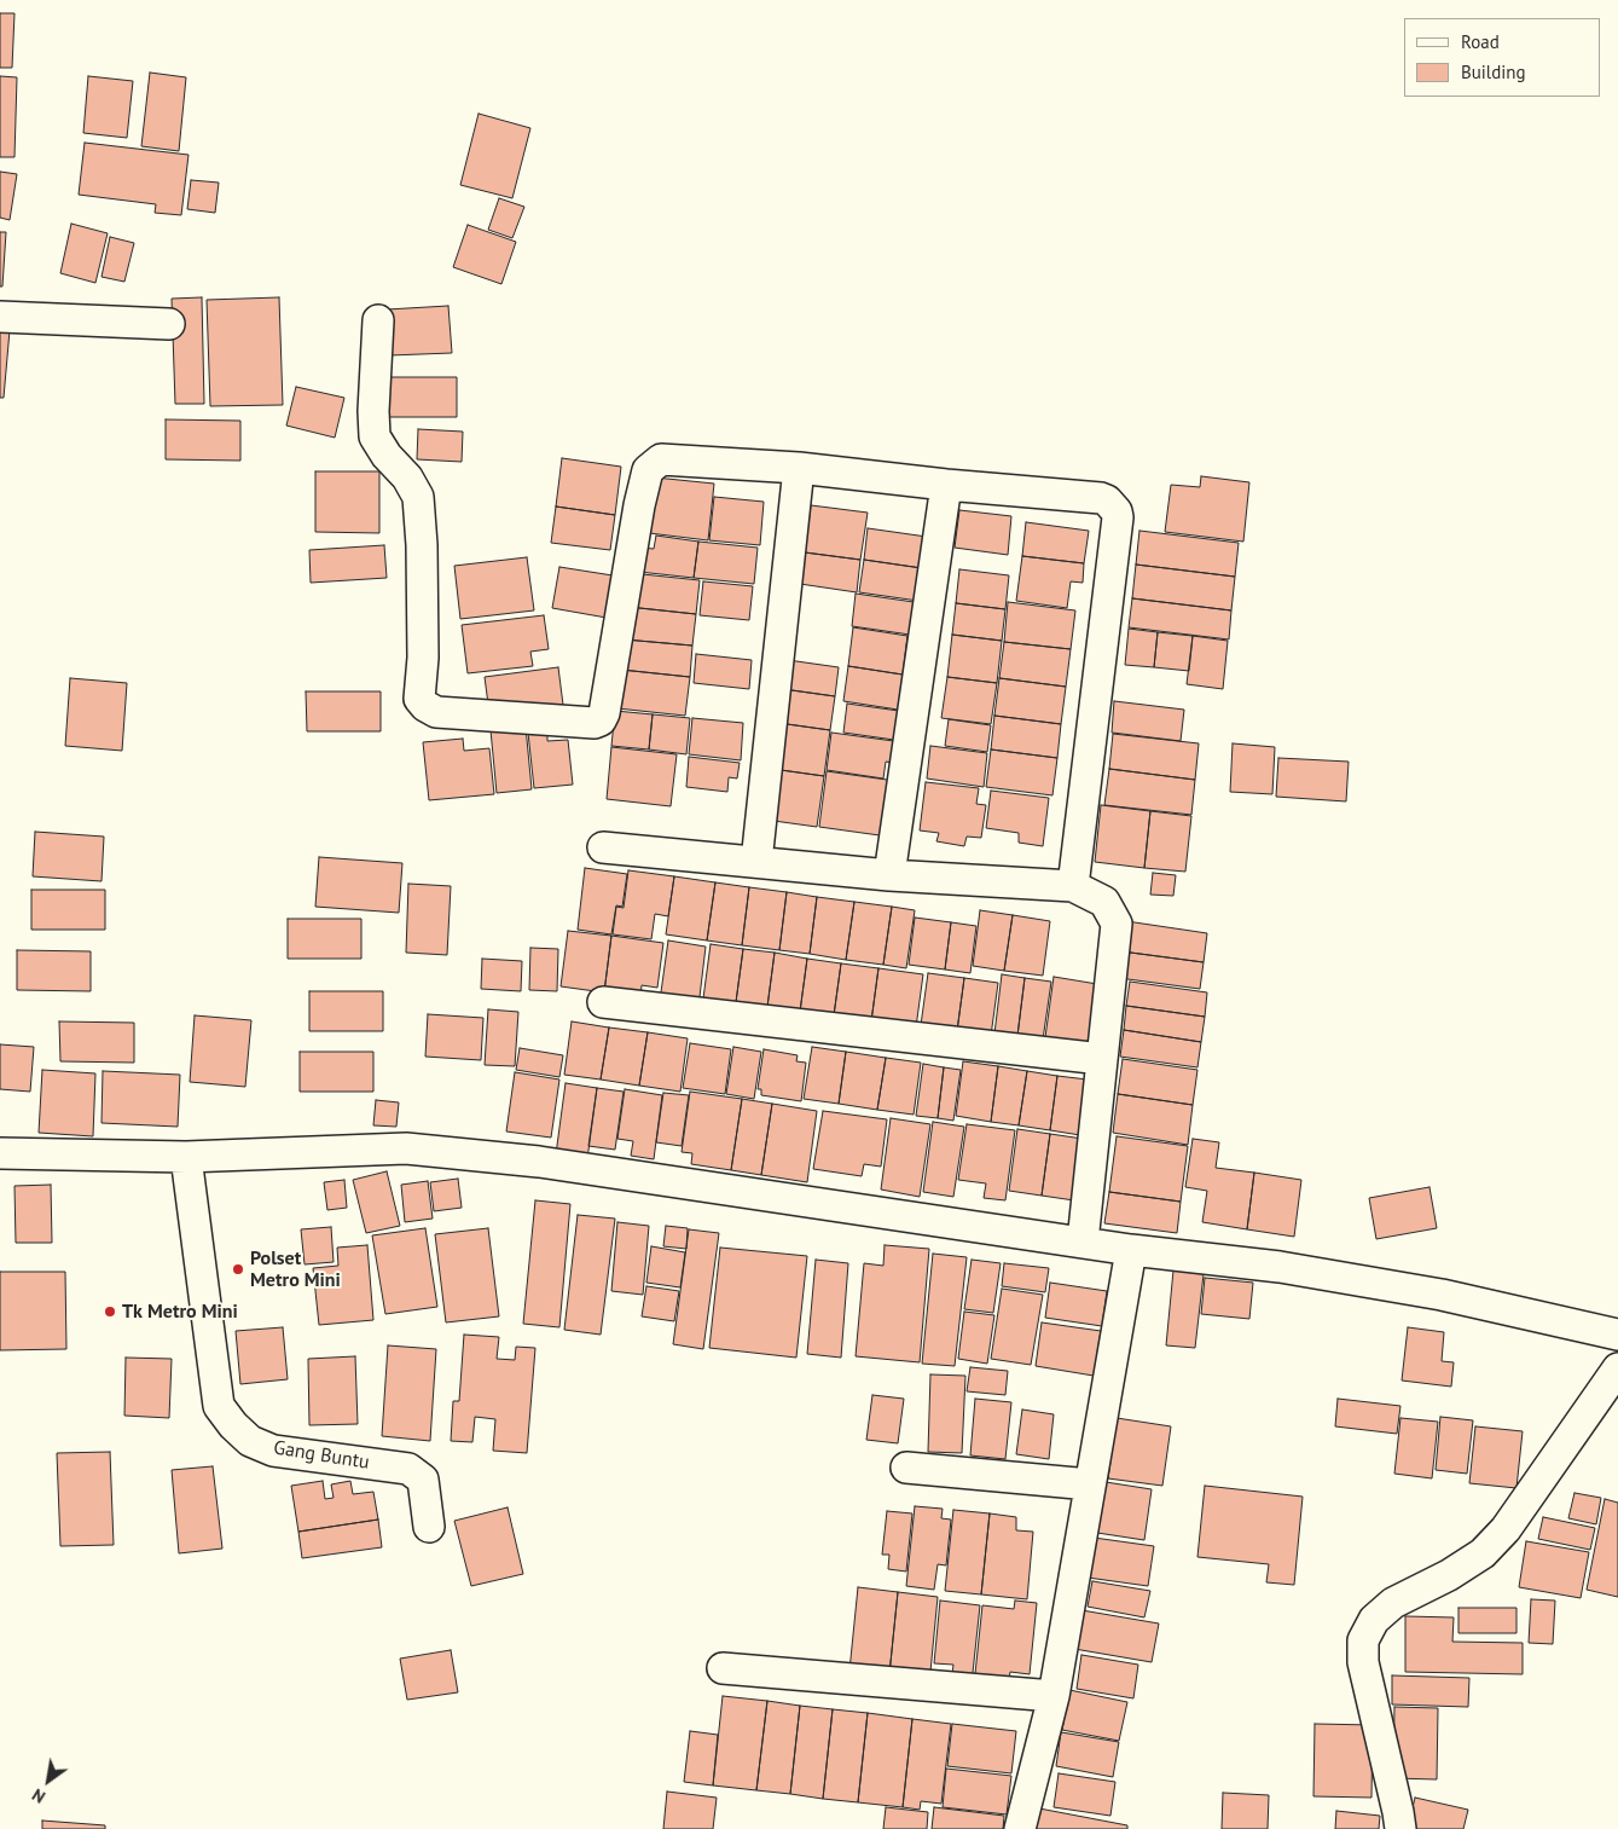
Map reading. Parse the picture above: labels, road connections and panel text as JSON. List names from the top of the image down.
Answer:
{
  "streets": {
    "street": ["Gang Buntu"]
  },
  "places": ["Polset Metro Mini", "Tk Metro Mini"],
  "legend": ["Road", "Building"],
  "north": "bottom left"
}
